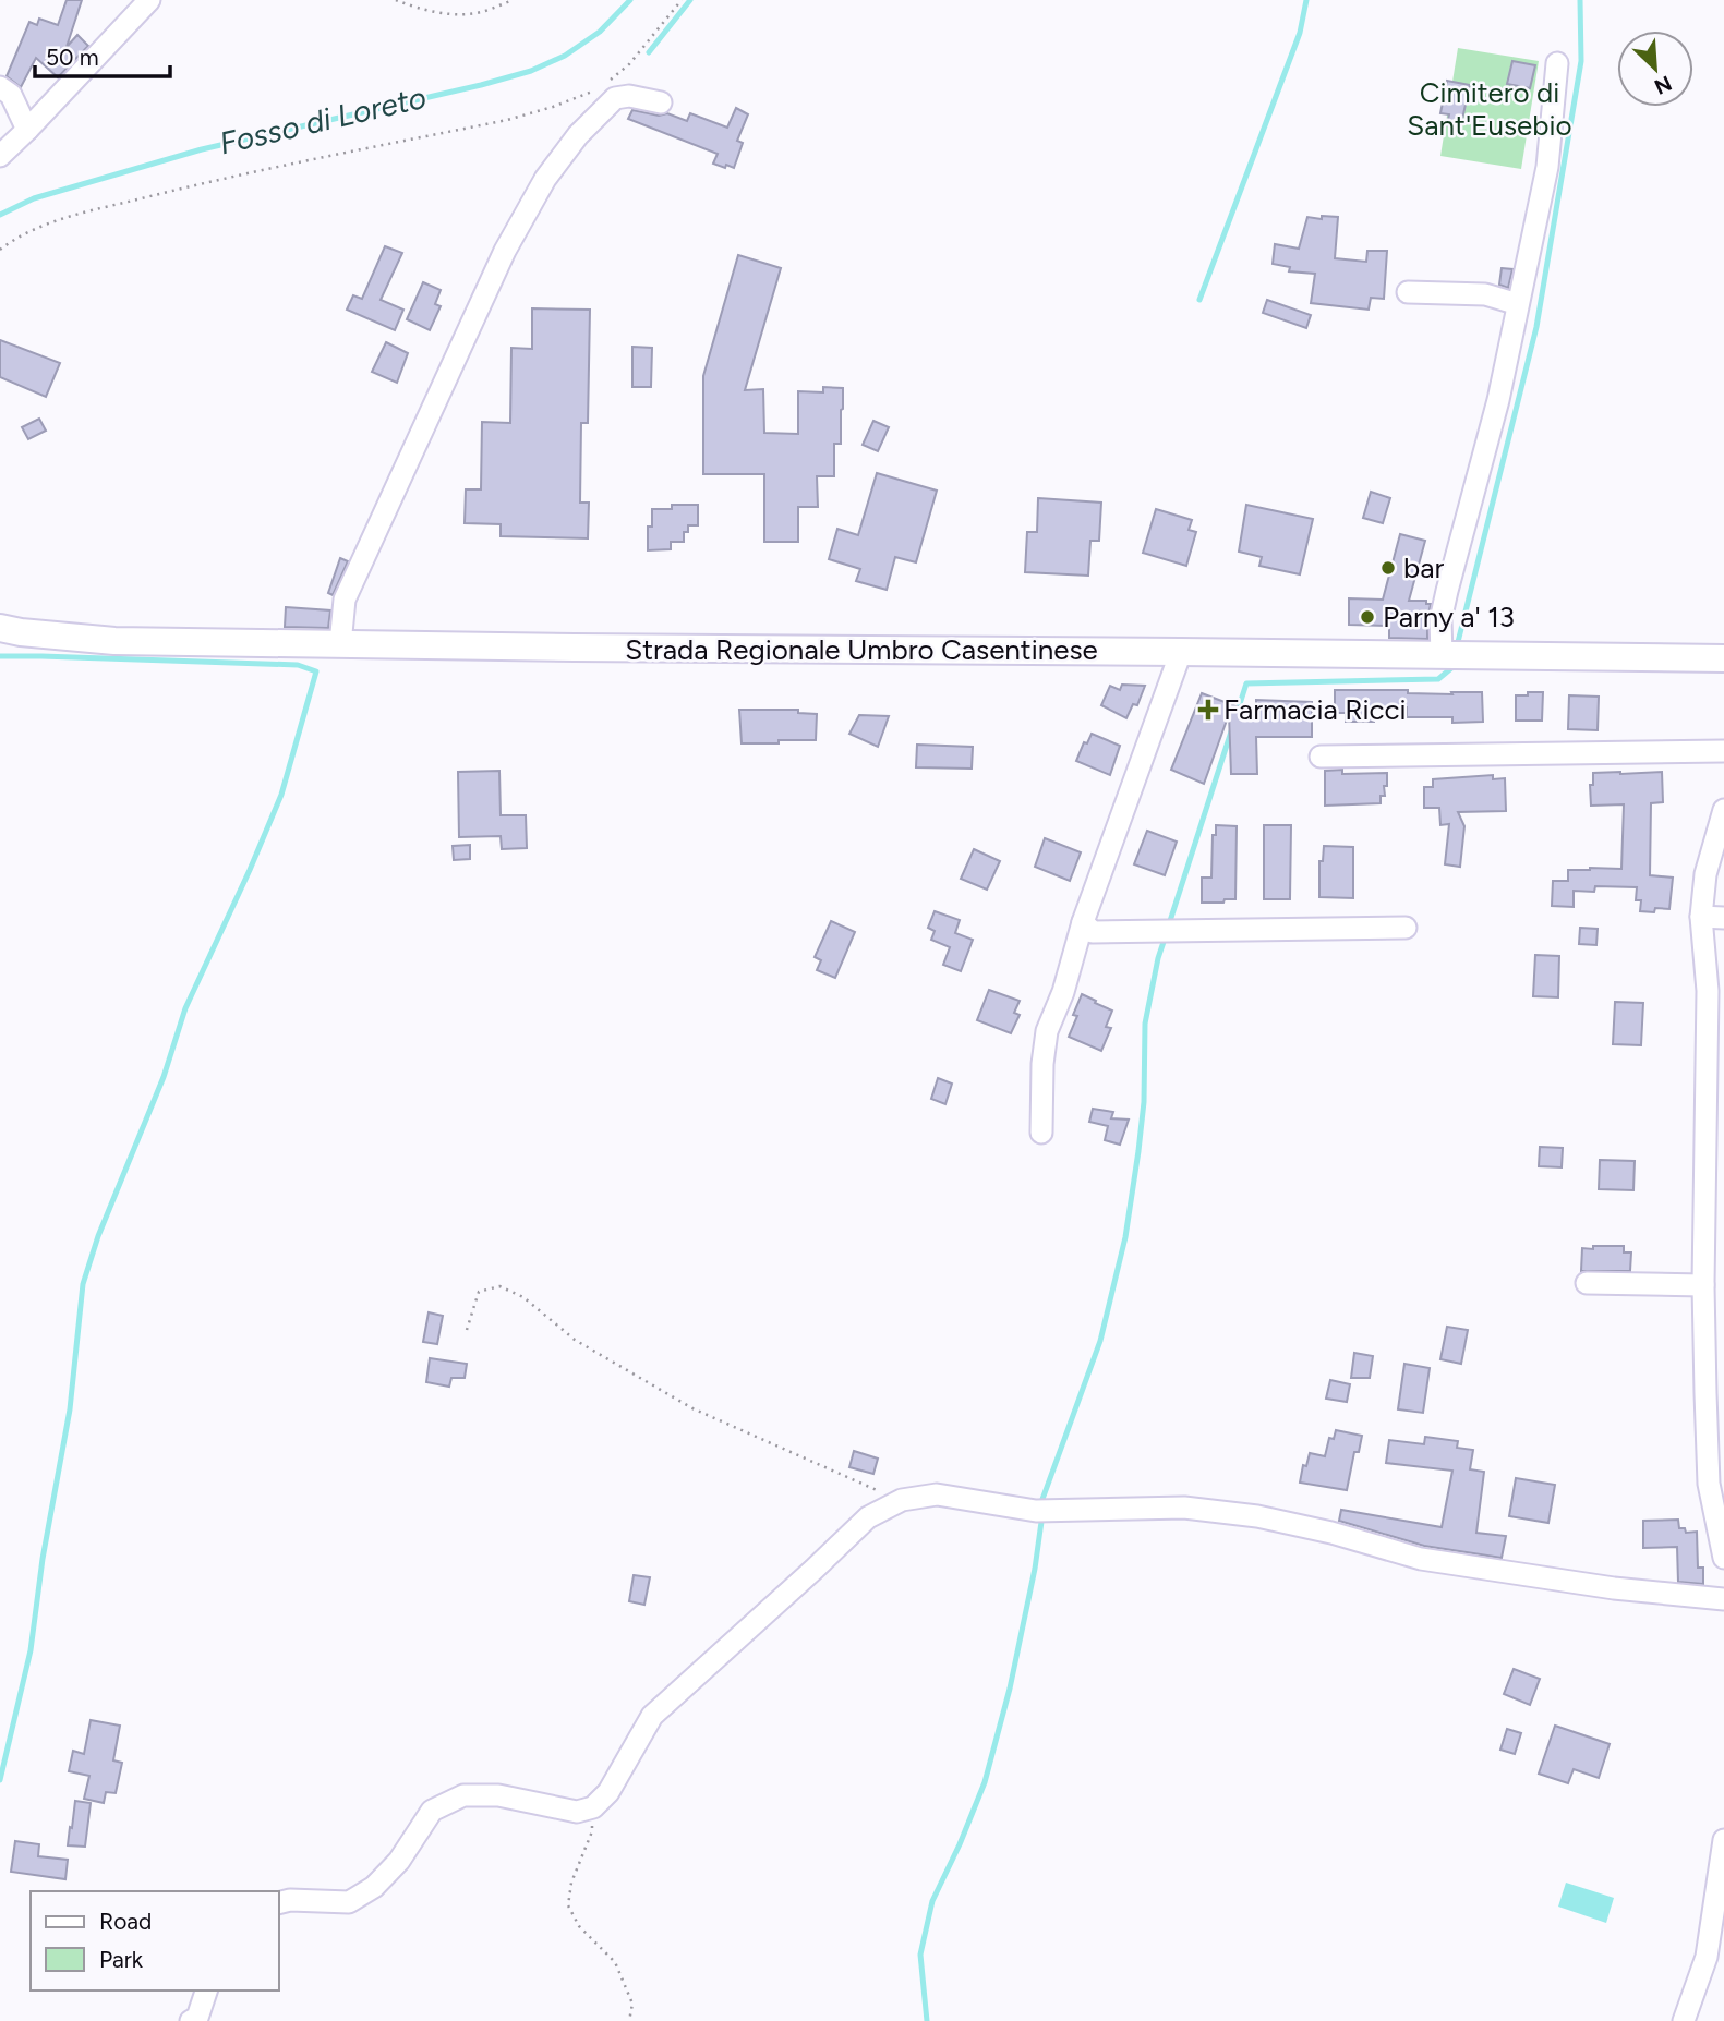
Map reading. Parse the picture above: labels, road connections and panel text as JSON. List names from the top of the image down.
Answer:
{
  "streets": {
    "main road": ["Strada Regionale Umbro Casentinese"]
  },
  "water": ["Fosso di Loreto"],
  "parks": ["Cimitero di Sant'Eusebio"],
  "places": {
    "other": ["bar", "Parny a' 13"],
    "health": ["Farmacia Ricci"]
  },
  "legend": ["Road", "Park"],
  "scale_bar": "50 m",
  "north": "bottom right"
}
